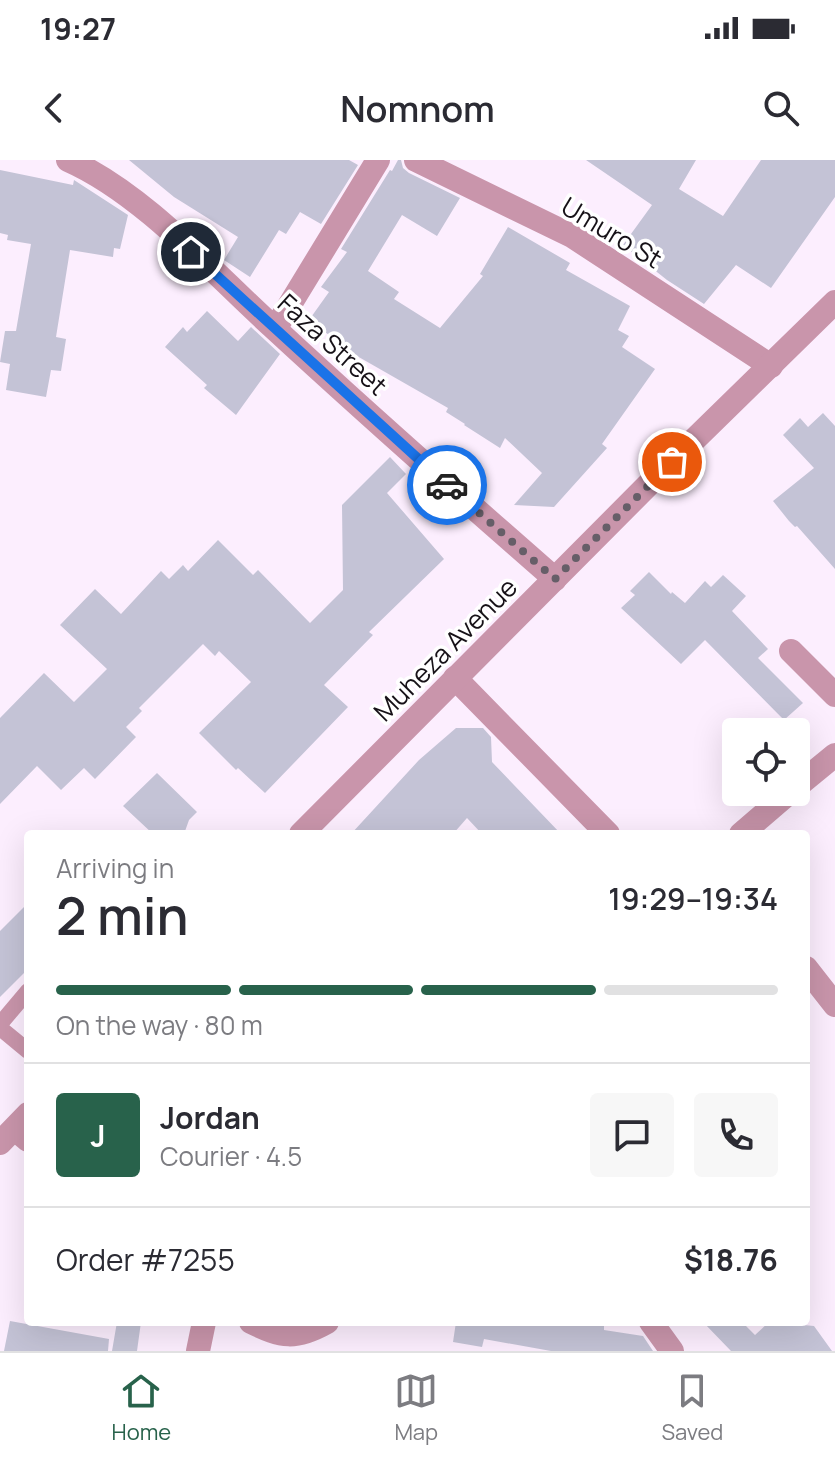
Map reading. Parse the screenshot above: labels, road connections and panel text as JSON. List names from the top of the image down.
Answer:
{
  "streets": {
    "street": ["Umuro St", "Faza Street", "Muheza Avenue"]
  },
  "crossings": [
    ["Umuro St", "Muheza Avenue"],
    ["Faza Street", "Muheza Avenue"]
  ],
  "page": {
    "status": "19:27",
    "header": "Nomnom",
    "heading": ["2 min", "Arriving in", "19:29–19:34"],
    "panel": [
      "Jordan",
      "Courier · 4.5",
      "Order #7255",
      "$18.76"
    ],
    "bar": "On the way · 80 m",
    "round": "J",
    "tabs": ["Home", "Map", "Saved"]
  }
}
